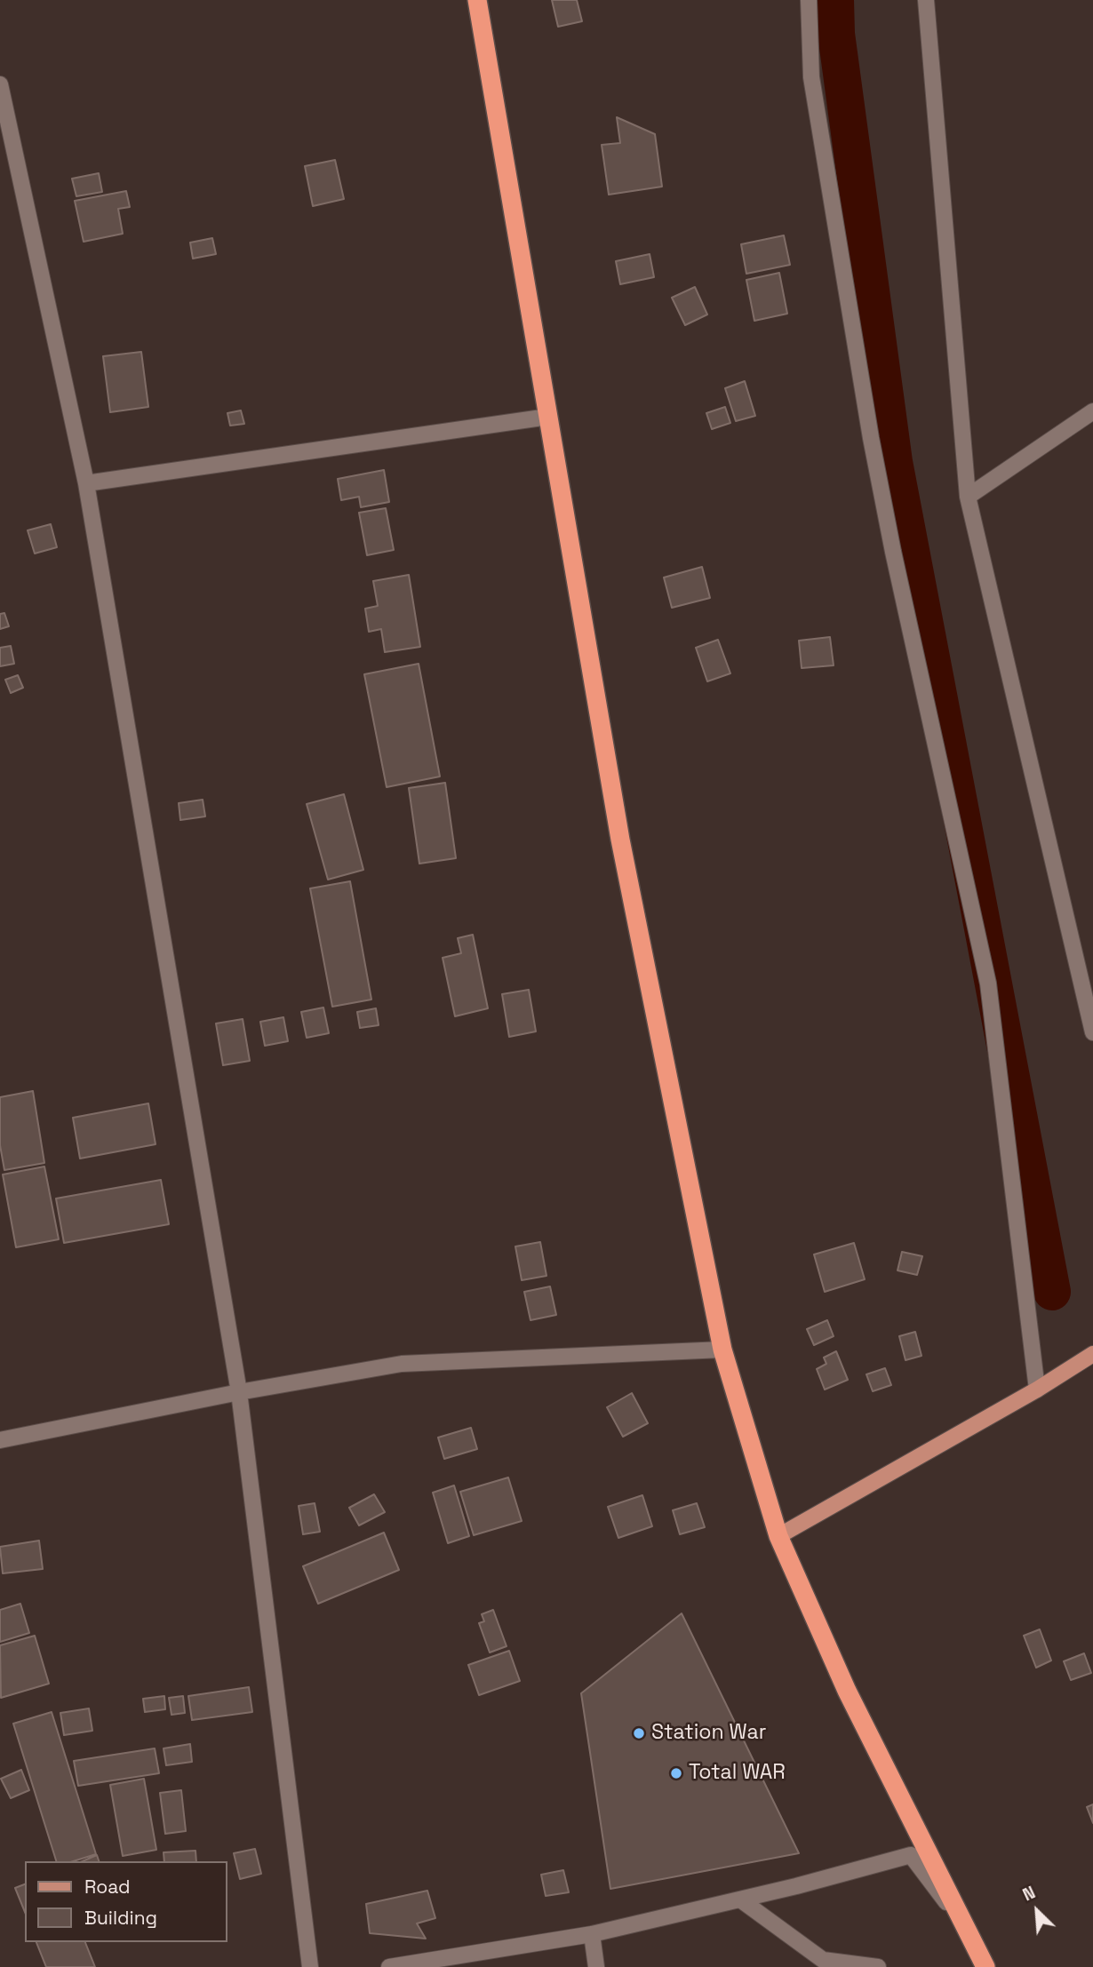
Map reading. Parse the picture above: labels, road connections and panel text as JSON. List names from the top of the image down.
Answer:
{
  "places": ["Station War", "Total WAR"],
  "legend": ["Road", "Building"],
  "north": "top left"
}
